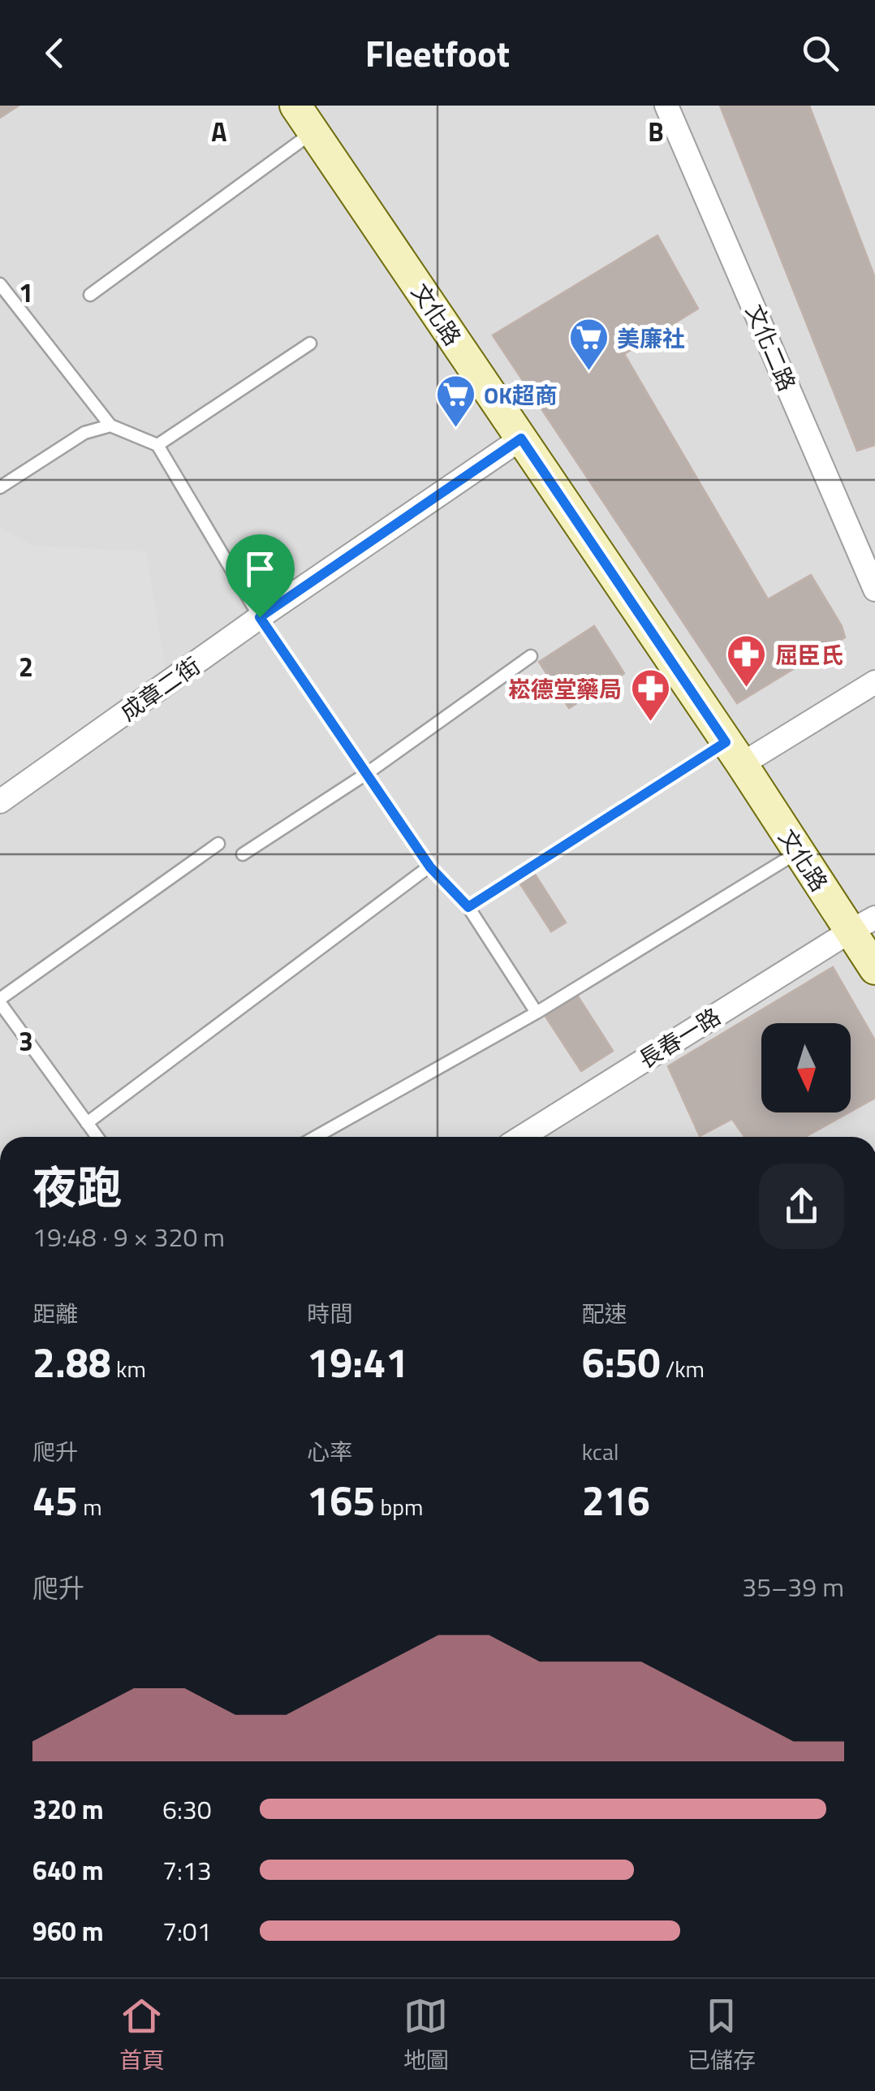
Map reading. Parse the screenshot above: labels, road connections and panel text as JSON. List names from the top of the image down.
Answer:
{
  "streets": {
    "street": [
      "文化路",
      "文化二路",
      "成章二街",
      "長春一路"
    ]
  },
  "crossings": [
    ["文化路", "成章二街"],
    ["文化路", "長春一路"]
  ],
  "places": {
    "supermarket": ["美廉社", "OK超商"],
    "pharmacy": ["屈臣氏", "崧德堂藥局"]
  },
  "north": "bottom",
  "page": {
    "header": "Fleetfoot",
    "heading": ["夜跑", "19:48 · 9 × 320 m"],
    "stats": [
      ["距離", "2.88 km"],
      ["時間", "19:41"],
      ["配速", "6:50 /km"],
      ["爬升", "45 m"],
      ["心率", "165 bpm"],
      ["kcal", "216"]
    ],
    "chart": ["爬升", "35–39 m"],
    "list": [
      {
        "name": "320 m",
        "note": "6:30"
      },
      {
        "name": "640 m",
        "note": "7:13"
      },
      {
        "name": "960 m",
        "note": "7:01"
      }
    ],
    "tabs": ["首頁", "地圖", "已儲存"]
  },
  "grid": {
    "columns": ["A", "B"],
    "rows": ["1", "2", "3"]
  }
}
